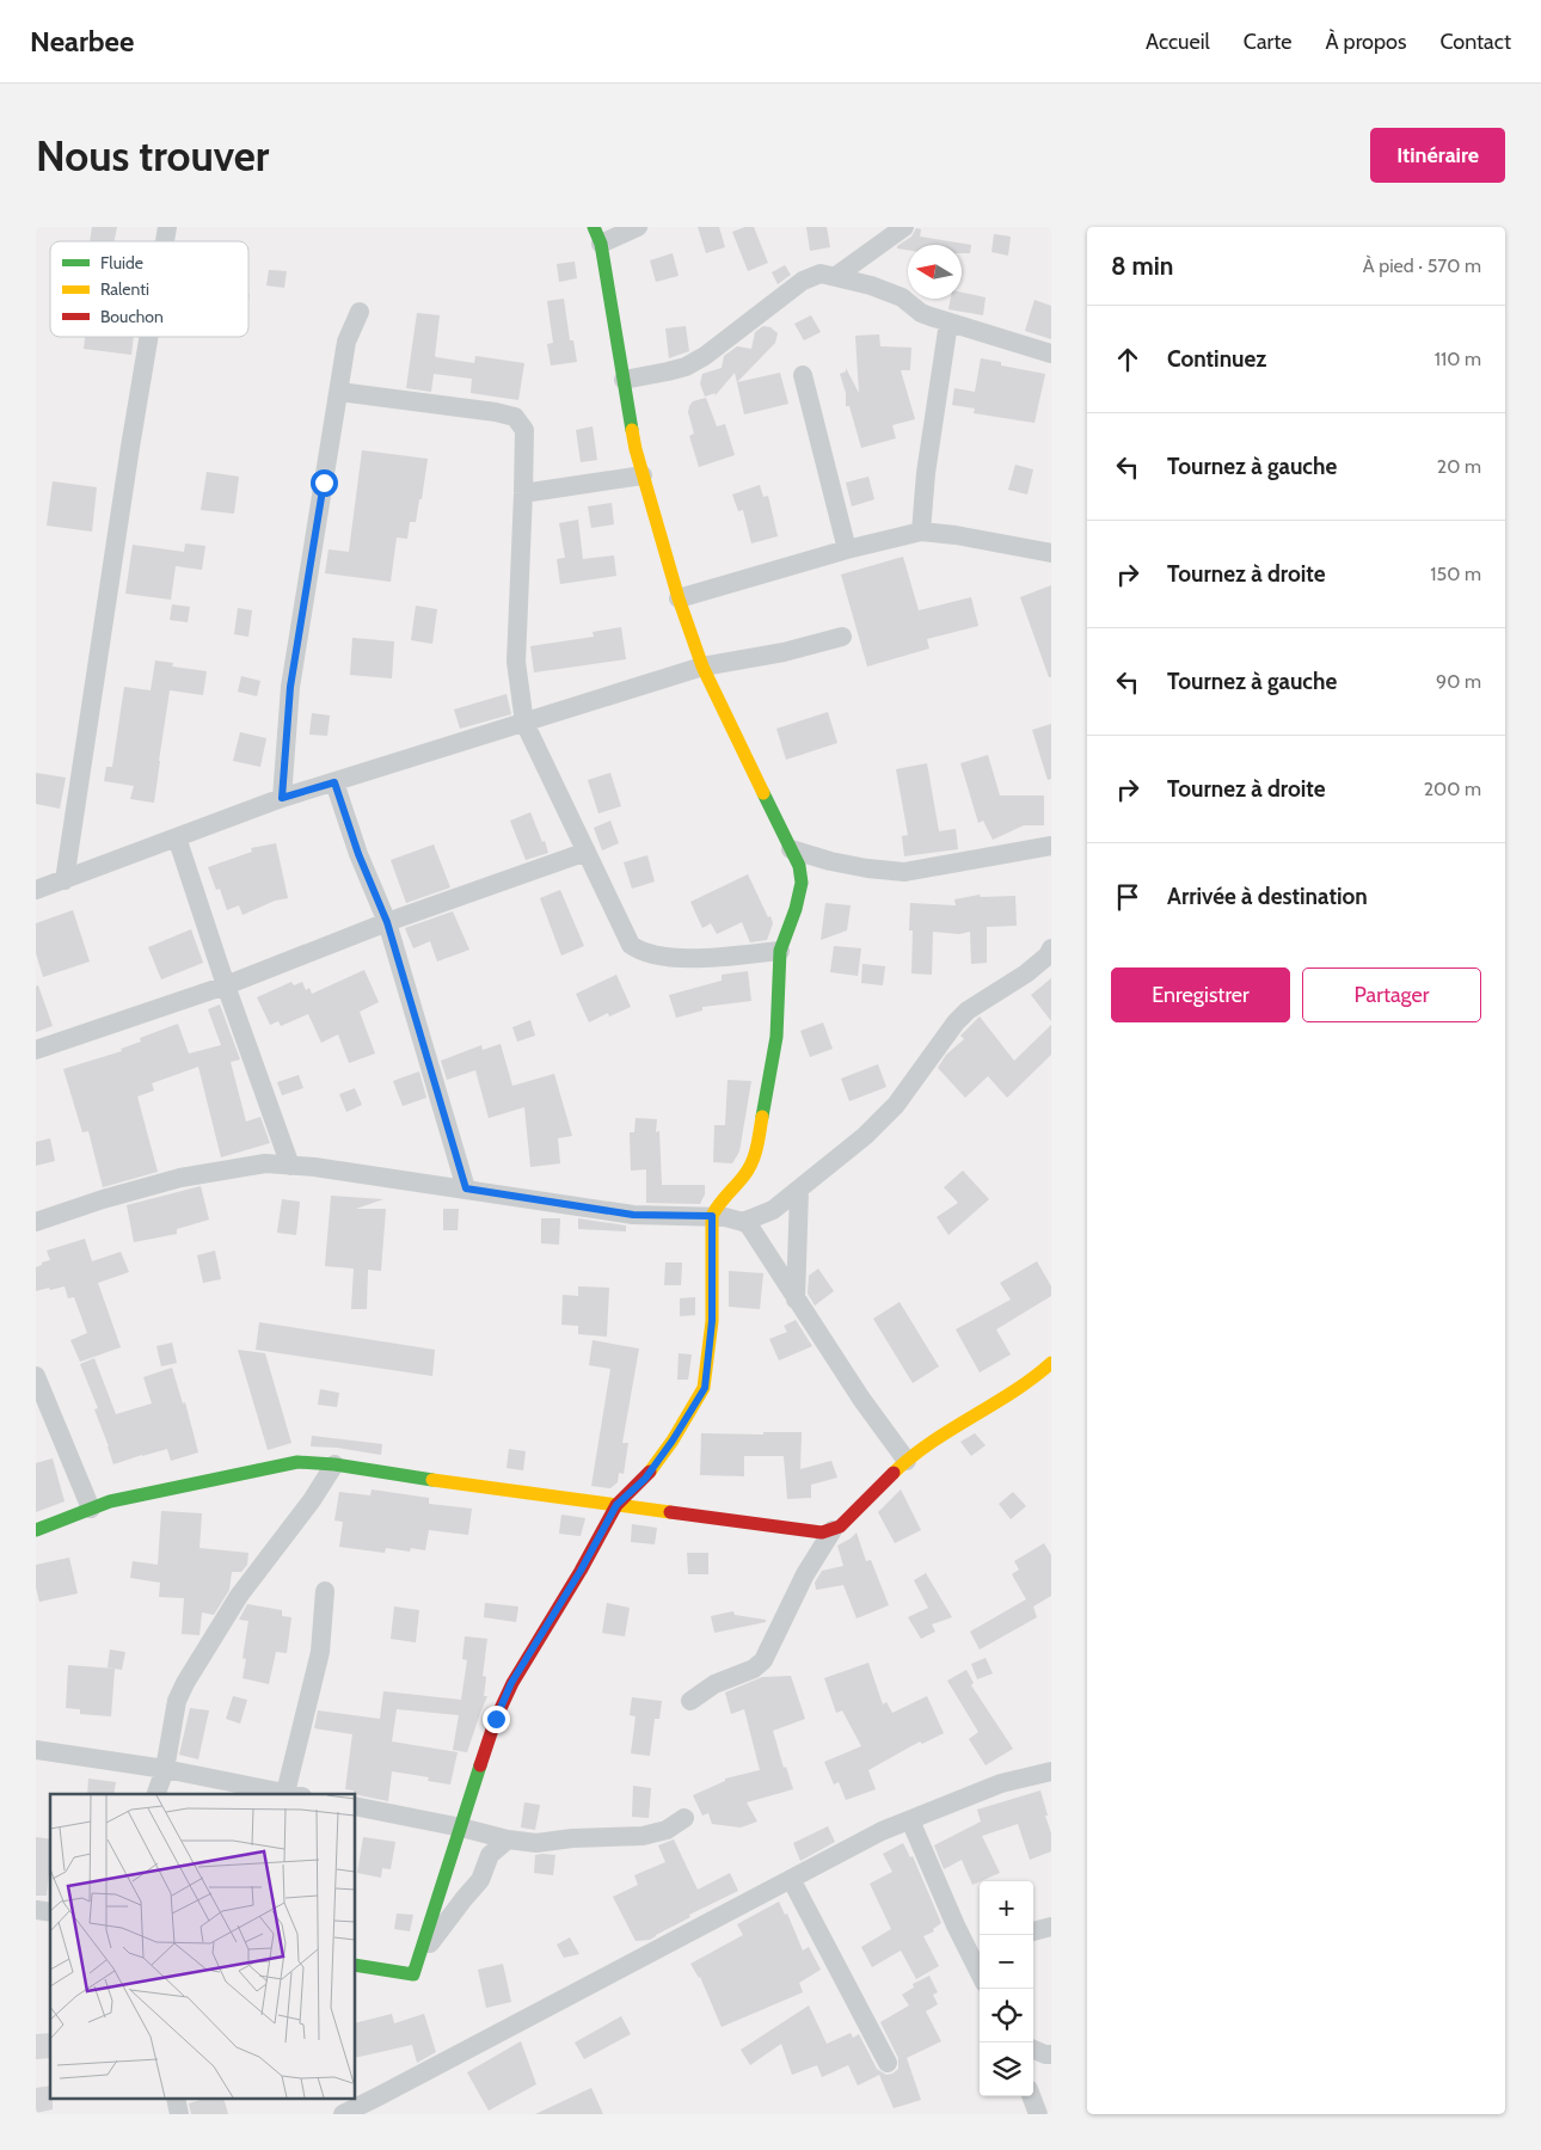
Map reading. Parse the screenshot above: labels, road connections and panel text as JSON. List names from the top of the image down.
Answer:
{
  "legend": ["Fluide", "Ralenti", "Bouchon"],
  "north": "left",
  "page": {
    "header": "Nearbee",
    "nav": [
      "Accueil",
      "Carte",
      "À propos",
      "Contact"
    ],
    "buttons": [
      "Itinéraire",
      ["Enregistrer", "Partager"]
    ],
    "title": "Nous trouver",
    "heading": ["8 min", "À pied · 570 m"],
    "list": [
      ["Continuez", "110 m"],
      ["Tournez à gauche", "20 m"],
      ["Tournez à droite", "150 m"],
      ["Tournez à gauche", "90 m"],
      ["Tournez à droite", "200 m"],
      "Arrivée à destination"
    ],
    "map_buttons": ["+", "−"]
  }
}
